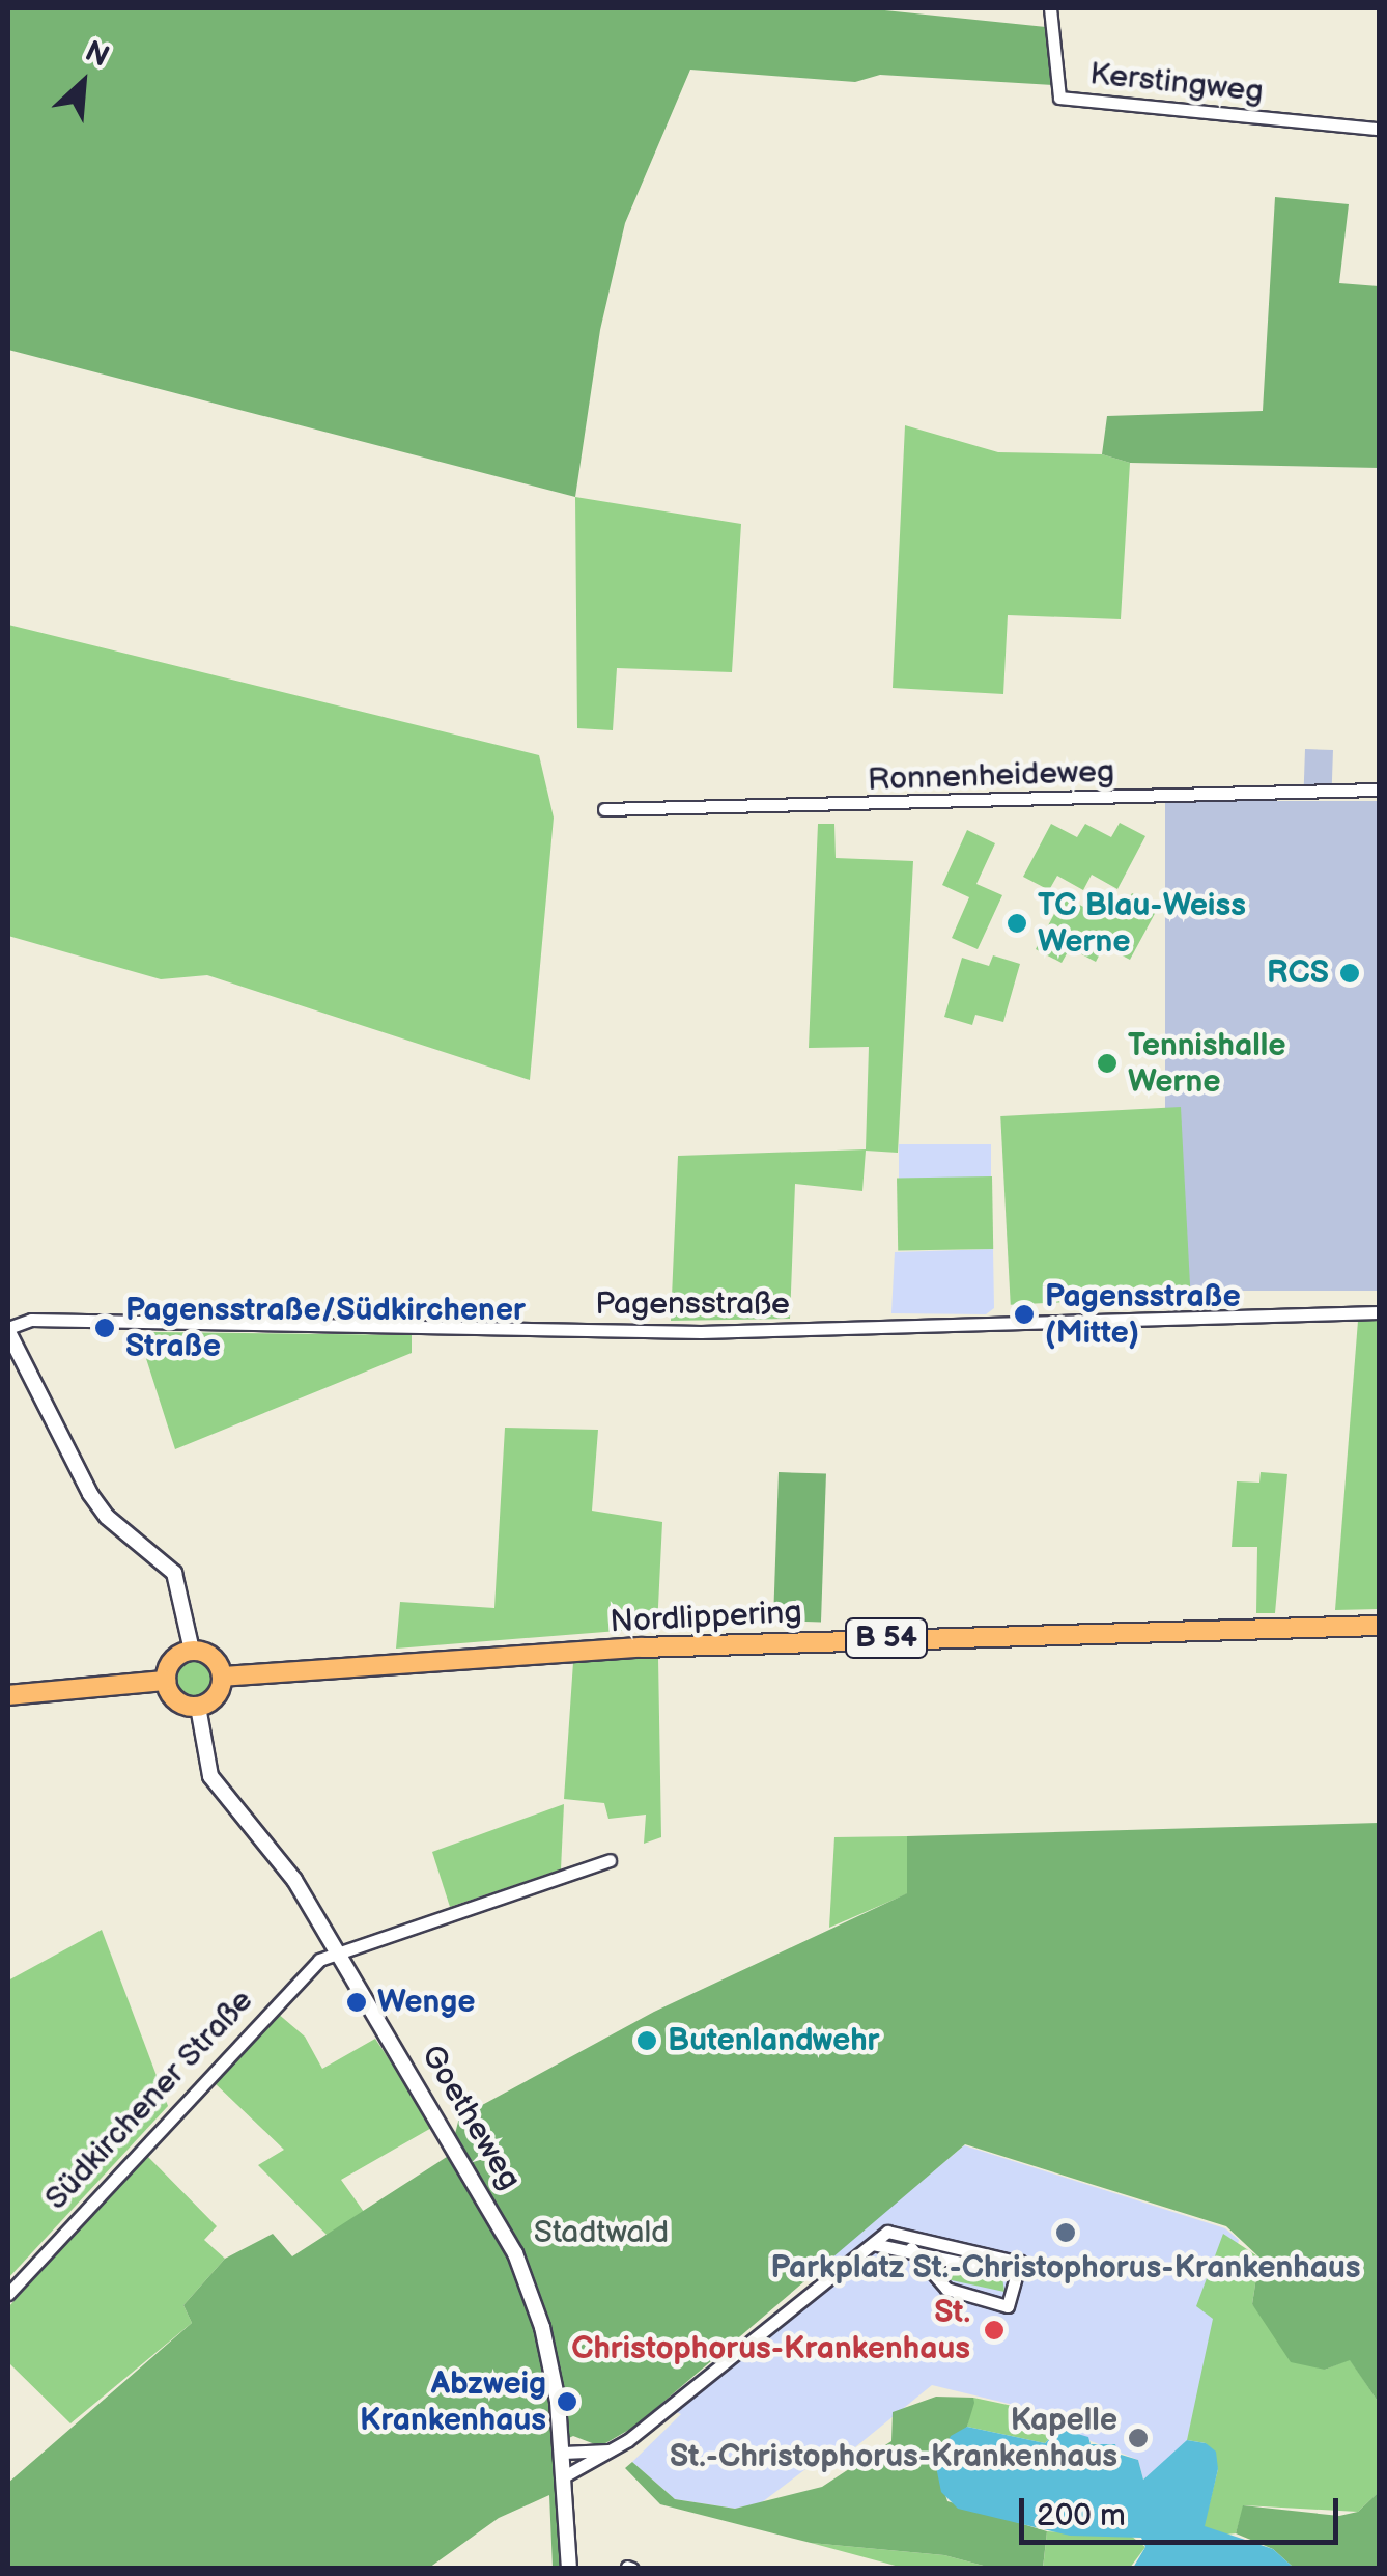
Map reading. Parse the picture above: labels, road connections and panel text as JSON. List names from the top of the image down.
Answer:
{
  "streets": {
    "main road": ["Nordlippering", "B 54"],
    "street": [
      "Kerstingweg",
      "Ronnenheideweg",
      "Pagensstraße",
      "Südkirchener Straße",
      "Goetheweg"
    ]
  },
  "crossings": [
    ["Südkirchener Straße", "Goetheweg"]
  ],
  "parks": ["Stadtwald"],
  "places": [
    "TC Blau-Weiss Werne",
    "RCS",
    "Tennishalle Werne",
    "Pagensstraße (Mitte)",
    "Pagensstraße/Südkirchener Straße",
    "Wenge",
    "Butenlandwehr",
    "Parkplatz St.-Christophorus-Krankenhaus",
    "St. Christophorus-Krankenhaus",
    "Abzweig Krankenhaus",
    "Kapelle St.-Christophorus-Krankenhaus"
  ],
  "scale_bar": "200 m",
  "north": "top right"
}
